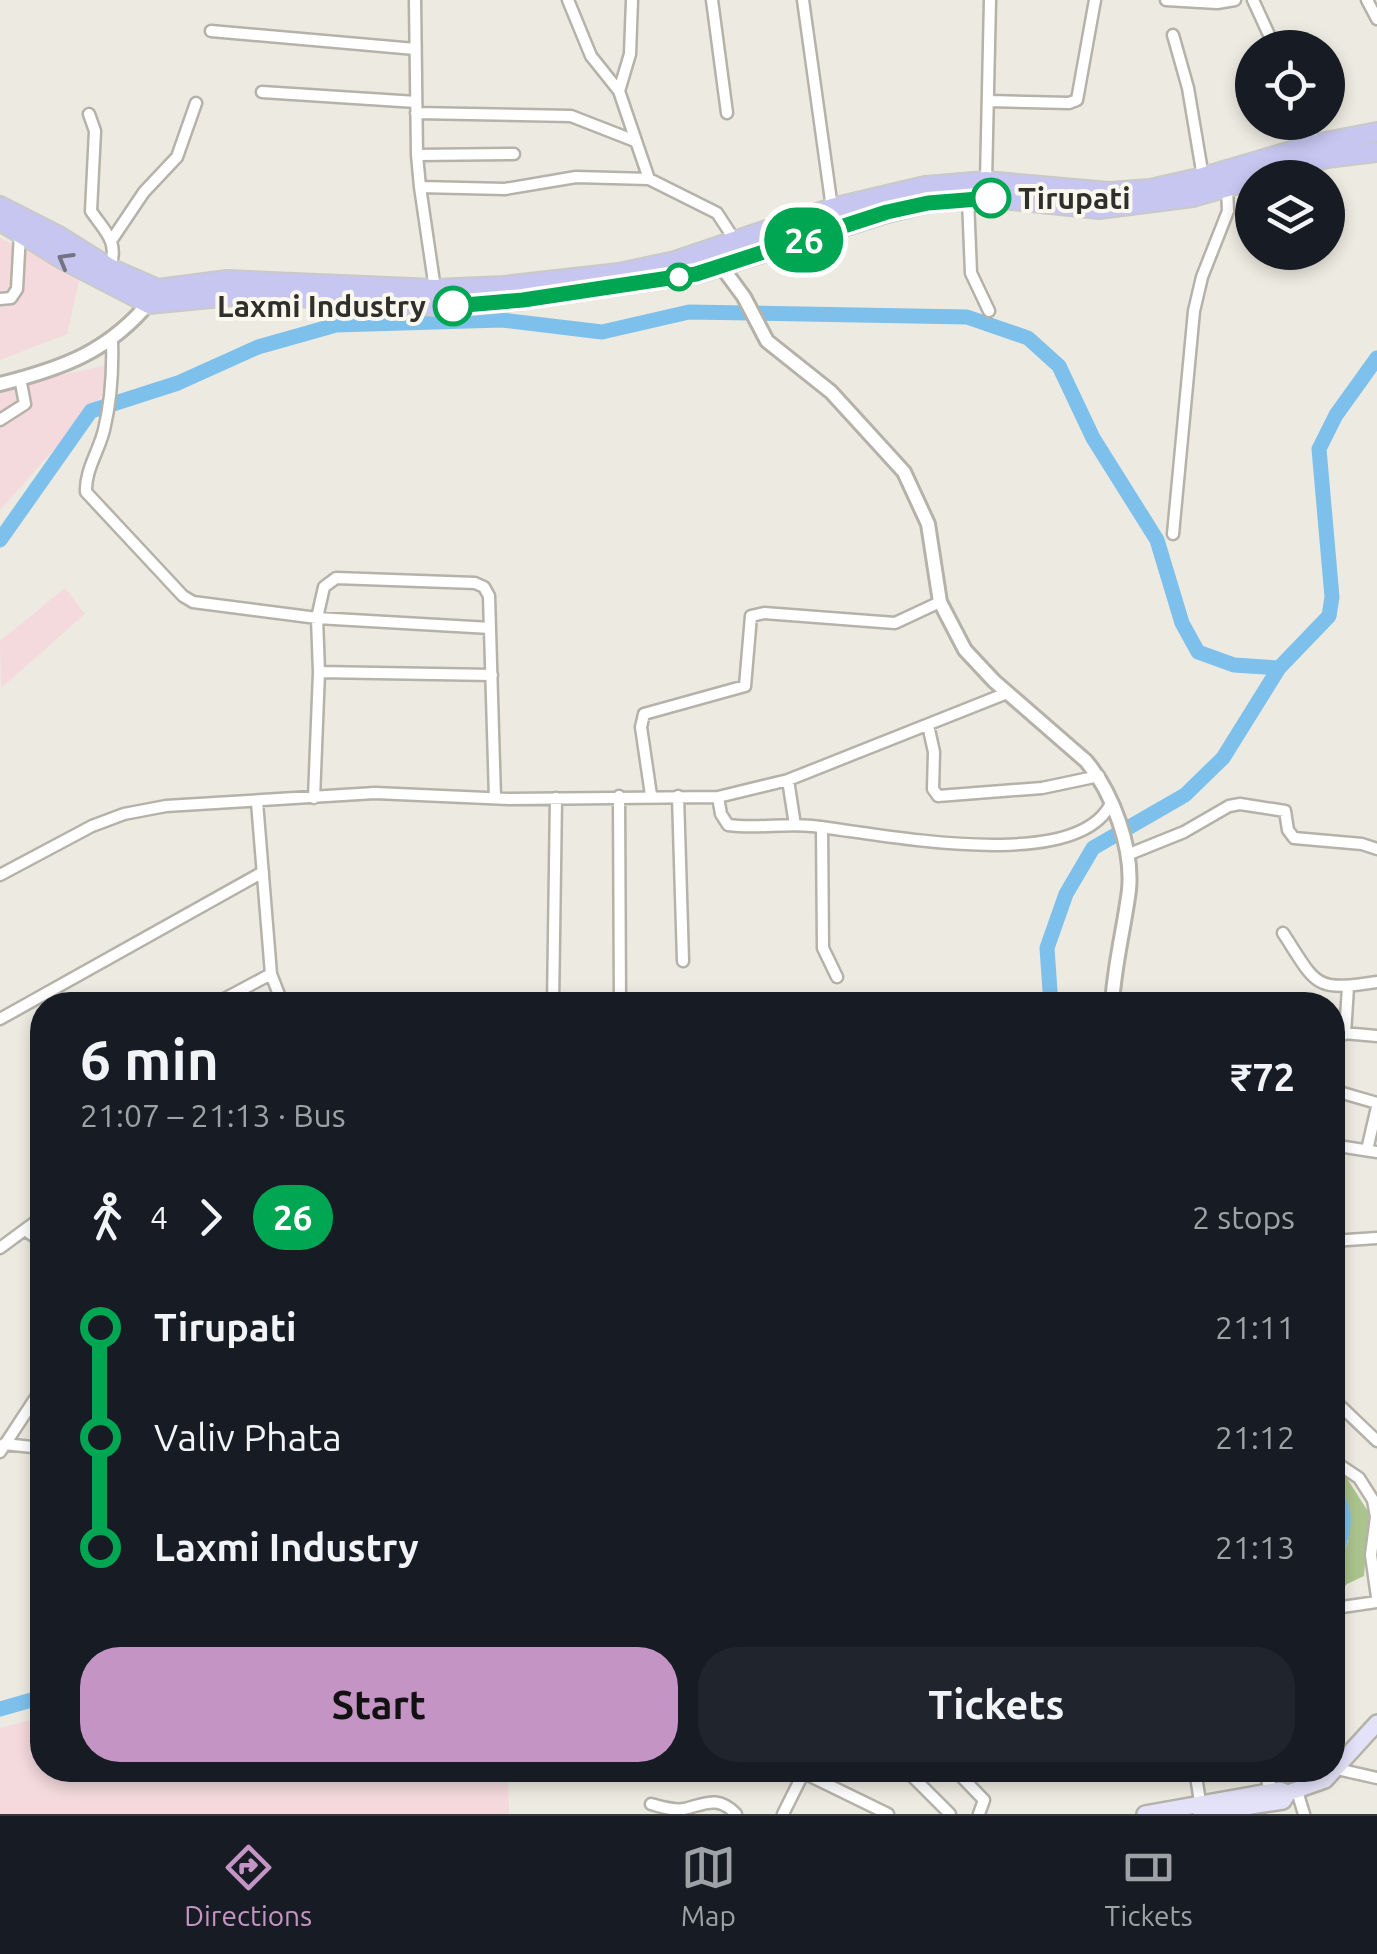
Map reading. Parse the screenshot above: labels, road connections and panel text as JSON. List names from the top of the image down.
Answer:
{
  "places": ["Tirupati", "Laxmi Industry"],
  "lines": ["bus line 26"],
  "page": {
    "on_map": "26",
    "heading": ["6 min", "21:07 – 21:13 · Bus", "₹72"],
    "legs": ["4", "26", "2 stops"],
    "list": [
      {
        "name": "Tirupati",
        "value": "21:11"
      },
      {
        "name": "Valiv Phata",
        "value": "21:12"
      },
      {
        "name": "Laxmi Industry",
        "value": "21:13"
      }
    ],
    "buttons": ["Start", "Tickets"],
    "tabs": ["Directions", "Map", "Tickets"]
  }
}
